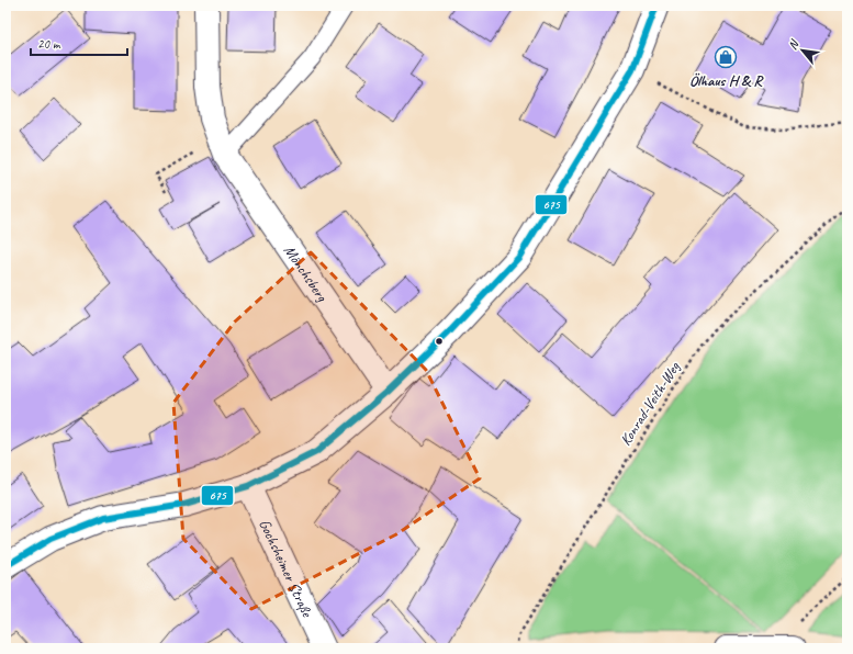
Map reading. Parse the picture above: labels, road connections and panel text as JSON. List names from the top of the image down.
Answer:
{
  "streets": {
    "main road": ["Mönchsberg", "Gochsheimer Straße"],
    "path": ["Konrad-Veith-Weg"]
  },
  "places": {
    "shop": ["Ölhaus H & R"]
  },
  "lines": ["transit line 675"],
  "scale_bar": "20 m",
  "north": "top left"
}
